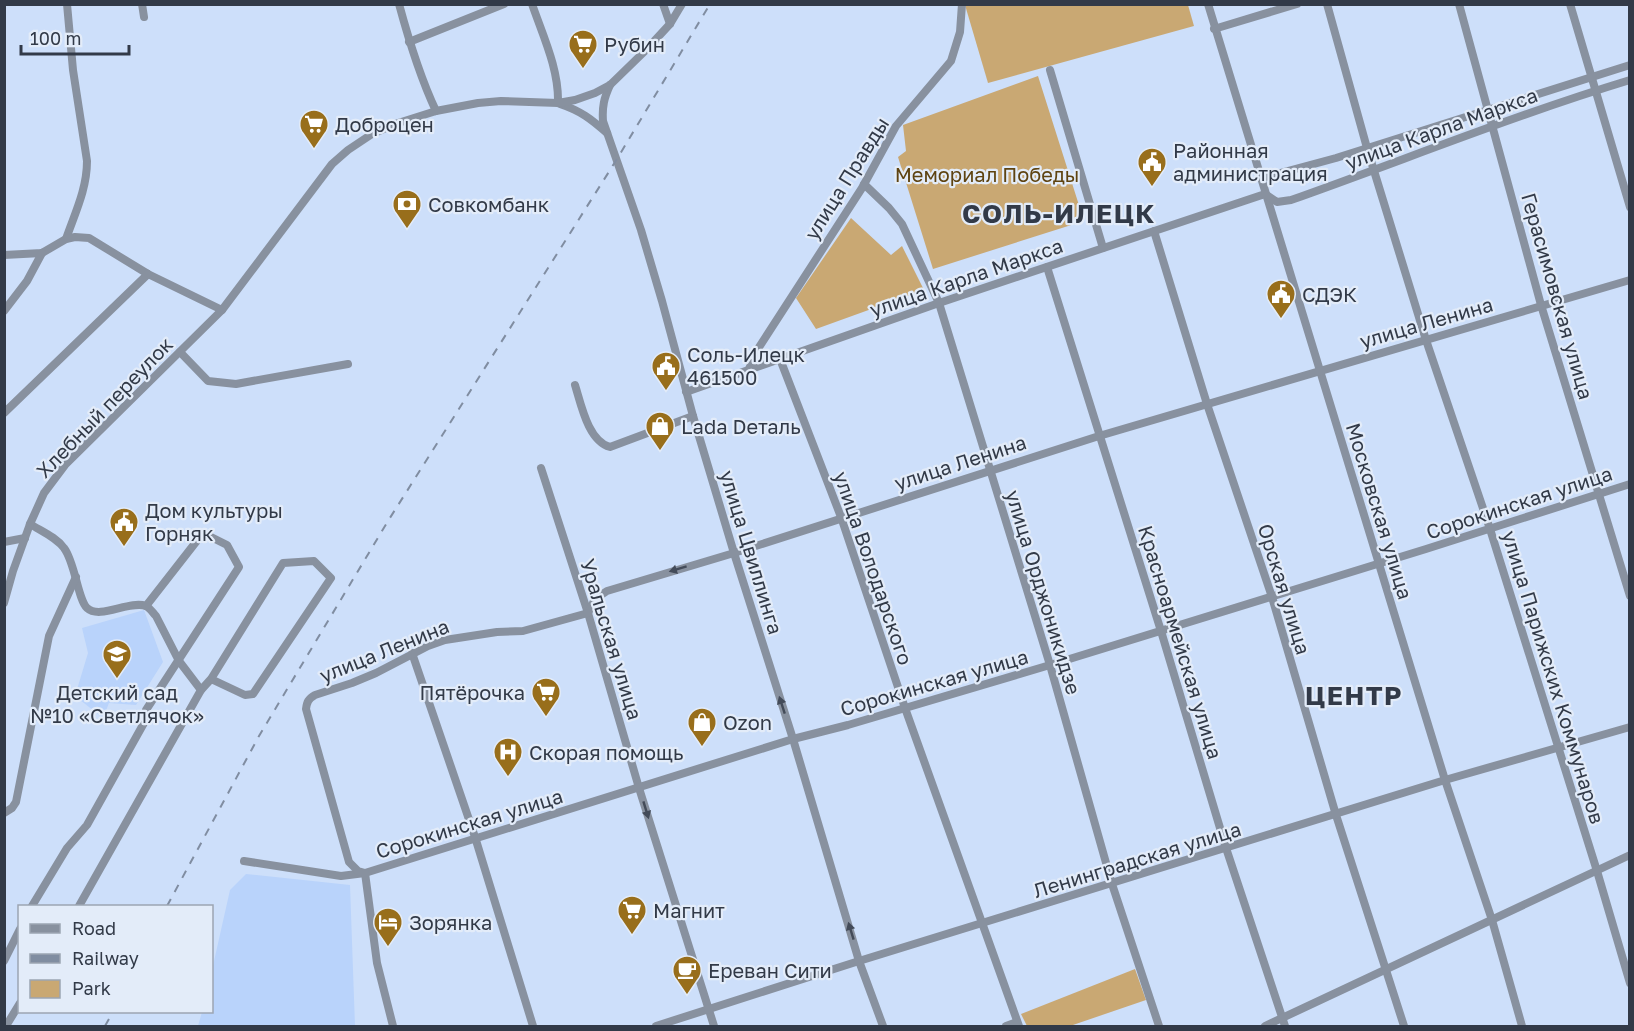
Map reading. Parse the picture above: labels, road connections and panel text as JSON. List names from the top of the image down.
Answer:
{
  "streets": {
    "street": [
      "улица Карла Маркса",
      "улица Правды",
      "Герасимовская улица",
      "улица Ленина",
      "Хлебный переулок",
      "Сорокинская улица",
      "Московская улица",
      "улица Цвиллинга",
      "улица Володарского",
      "Орская улица",
      "улица Орджоникидзе",
      "Уральская улица",
      "Красноармейская улица",
      "улица Парижских Коммунаров",
      "Ленинградская улица"
    ]
  },
  "crossings": [
    ["улица Карла Маркса", "улица Правды"],
    ["улица Карла Маркса", "Герасимовская улица"],
    ["улица Карла Маркса", "Московская улица"],
    ["улица Карла Маркса", "улица Цвиллинга"],
    ["улица Карла Маркса", "улица Володарского"],
    ["улица Карла Маркса", "Орская улица"],
    ["улица Карла Маркса", "улица Орджоникидзе"],
    ["улица Карла Маркса", "Красноармейская улица"],
    ["улица Карла Маркса", "улица Парижских Коммунаров"],
    ["улица Правды", "улица Орджоникидзе"],
    ["Герасимовская улица", "улица Ленина"],
    ["Герасимовская улица", "Сорокинская улица"],
    ["улица Ленина", "Сорокинская улица"],
    ["улица Ленина", "Московская улица"],
    ["улица Ленина", "улица Цвиллинга"],
    ["улица Ленина", "улица Володарского"],
    ["улица Ленина", "Орская улица"],
    ["улица Ленина", "улица Орджоникидзе"],
    ["улица Ленина", "Уральская улица"],
    ["улица Ленина", "Красноармейская улица"],
    ["улица Ленина", "улица Парижских Коммунаров"],
    ["Хлебный переулок", "улица Цвиллинга"],
    ["Сорокинская улица", "Московская улица"],
    ["Сорокинская улица", "улица Цвиллинга"],
    ["Сорокинская улица", "улица Володарского"],
    ["Сорокинская улица", "Орская улица"],
    ["Сорокинская улица", "улица Орджоникидзе"],
    ["Сорокинская улица", "Уральская улица"],
    ["Сорокинская улица", "Красноармейская улица"],
    ["Сорокинская улица", "улица Парижских Коммунаров"],
    ["Московская улица", "Ленинградская улица"],
    ["улица Цвиллинга", "Ленинградская улица"],
    ["улица Володарского", "Ленинградская улица"],
    ["Орская улица", "Ленинградская улица"],
    ["улица Орджоникидзе", "Ленинградская улица"],
    ["Уральская улица", "Ленинградская улица"],
    ["Красноармейская улица", "Ленинградская улица"],
    ["улица Парижских Коммунаров", "Ленинградская улица"]
  ],
  "one_way": ["улица Цвиллинга", "Уральская улица"],
  "districts": ["СОЛЬ-ИЛЕЦК", "ЦЕНТР"],
  "parks": ["Мемориал Победы"],
  "places": {
    "supermarket": [
      "Рубин",
      "Доброцен",
      "Пятёрочка",
      "Магнит"
    ],
    "public building": [
      "Районная администрация",
      "СДЭК",
      "Соль-Илецк 461500",
      "Дом культуры Горняк"
    ],
    "bank": ["Совкомбанк"],
    "shop": ["Lada Dеталь", "Ozon"],
    "school or university": ["Детский сад №10 «Светлячок»"],
    "hospital": ["Скорая помощь"],
    "hotel": ["Зорянка"],
    "cafe": ["Ереван Сити"]
  },
  "legend": ["Road", "Railway", "Park"],
  "scale_bar": "100 m"
}
